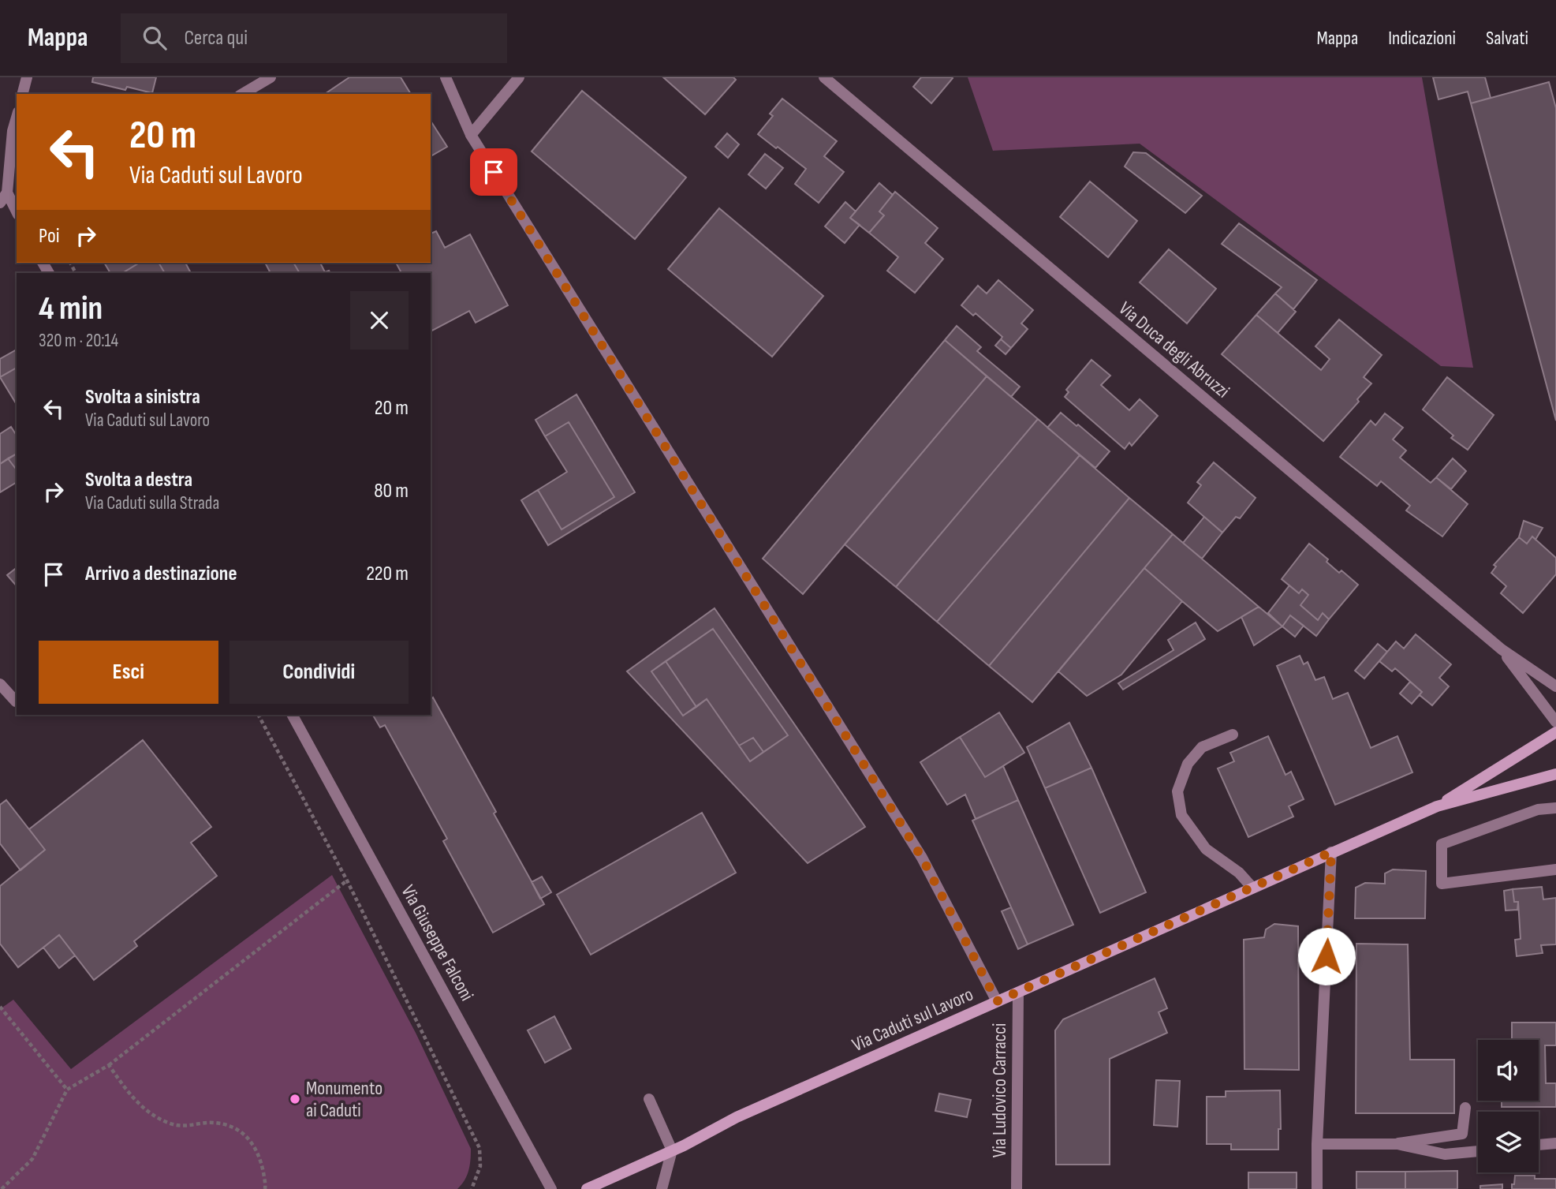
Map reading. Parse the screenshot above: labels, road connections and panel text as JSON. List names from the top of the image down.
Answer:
{
  "streets": {
    "main road": ["Via Caduti sul Lavoro"],
    "street": ["Via Duca degli Abruzzi", "Via Giuseppe Falconi", "Via Ludovico Carracci"]
  },
  "crossings": [
    ["Via Caduti sul Lavoro", "Via Ludovico Carracci"]
  ],
  "places": ["Monumento ai Caduti"],
  "page": {
    "header": "Mappa",
    "search": "Cerca qui",
    "nav": ["Mappa", "Indicazioni", "Salvati"],
    "turn": ["20 m", "Via Caduti sul Lavoro"],
    "then": "Poi",
    "heading": ["4 min", "320 m · 20:14"],
    "list": [
      {
        "name": "Svolta a sinistra",
        "note": "Via Caduti sul Lavoro",
        "value": "20 m"
      },
      {
        "name": "Svolta a destra",
        "note": "Via Caduti sulla Strada",
        "value": "80 m"
      },
      {
        "name": "Arrivo a destinazione",
        "value": "220 m"
      }
    ],
    "buttons": ["Esci", "Condividi"]
  }
}
